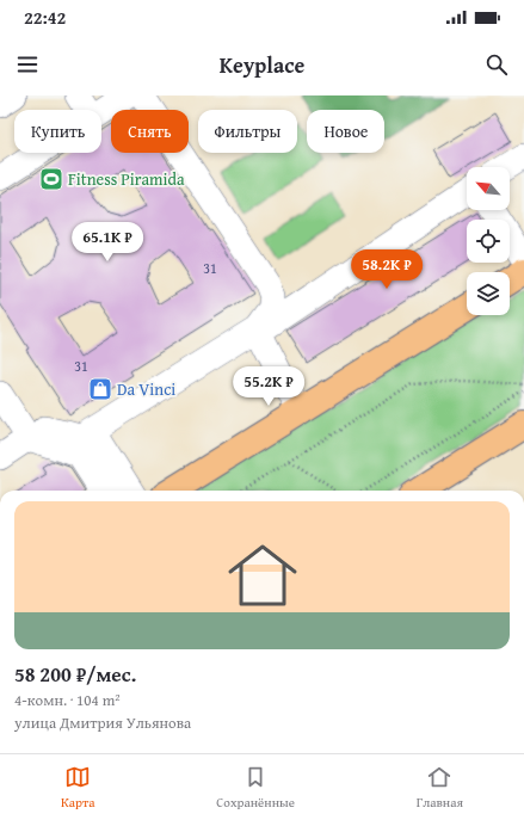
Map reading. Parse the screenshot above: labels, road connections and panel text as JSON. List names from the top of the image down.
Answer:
{
  "places": {
    "sports": ["Fitness Piramida"],
    "shop": ["Da Vinci"]
  },
  "house_numbers": ["31", "31"],
  "north": "top left",
  "page": {
    "status": "22:42",
    "header": "Keyplace",
    "chip": [
      "Купить",
      "Снять",
      "Фильтры",
      "Новое"
    ],
    "price": ["65.1K ₽", "58.2K ₽", "55.2K ₽"],
    "list": [
      {
        "name": "58 200 ₽/мес.",
        "note": "4-комн. · 104 m² · улица Дмитрия Ульянова"
      }
    ],
    "tabs": ["Карта", "Сохранённые", "Главная"]
  }
}
